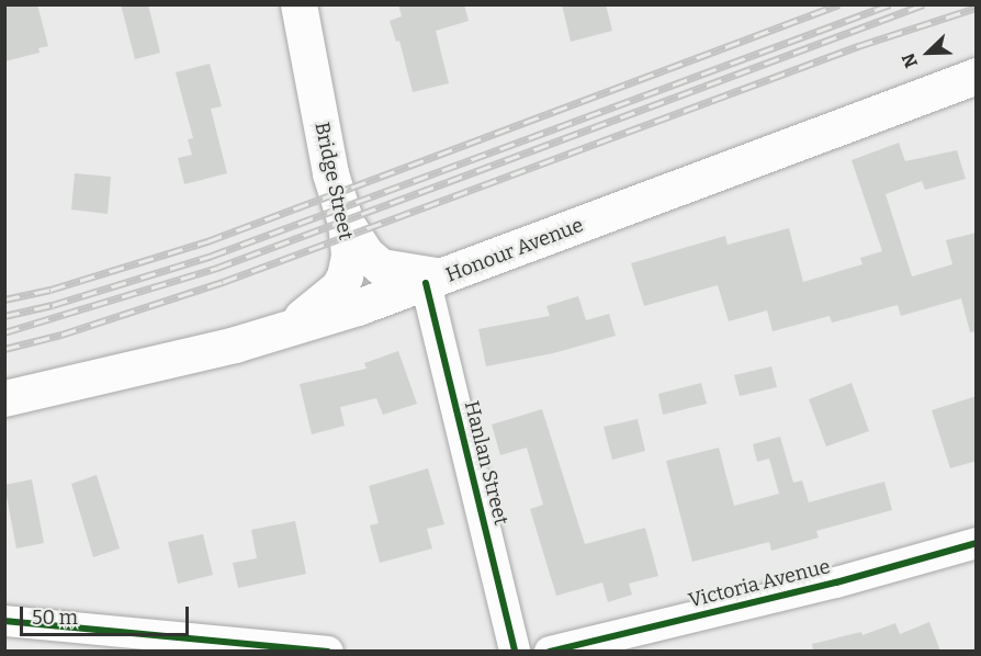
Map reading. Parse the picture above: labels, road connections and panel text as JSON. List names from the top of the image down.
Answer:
{
  "streets": {
    "main road": ["Bridge Street", "Honour Avenue"],
    "street": ["Hanlan Street", "Victoria Avenue"]
  },
  "crossings": [
    ["Bridge Street", "Honour Avenue"],
    ["Honour Avenue", "Hanlan Street"]
  ],
  "scale_bar": "50 m",
  "north": "bottom left"
}
